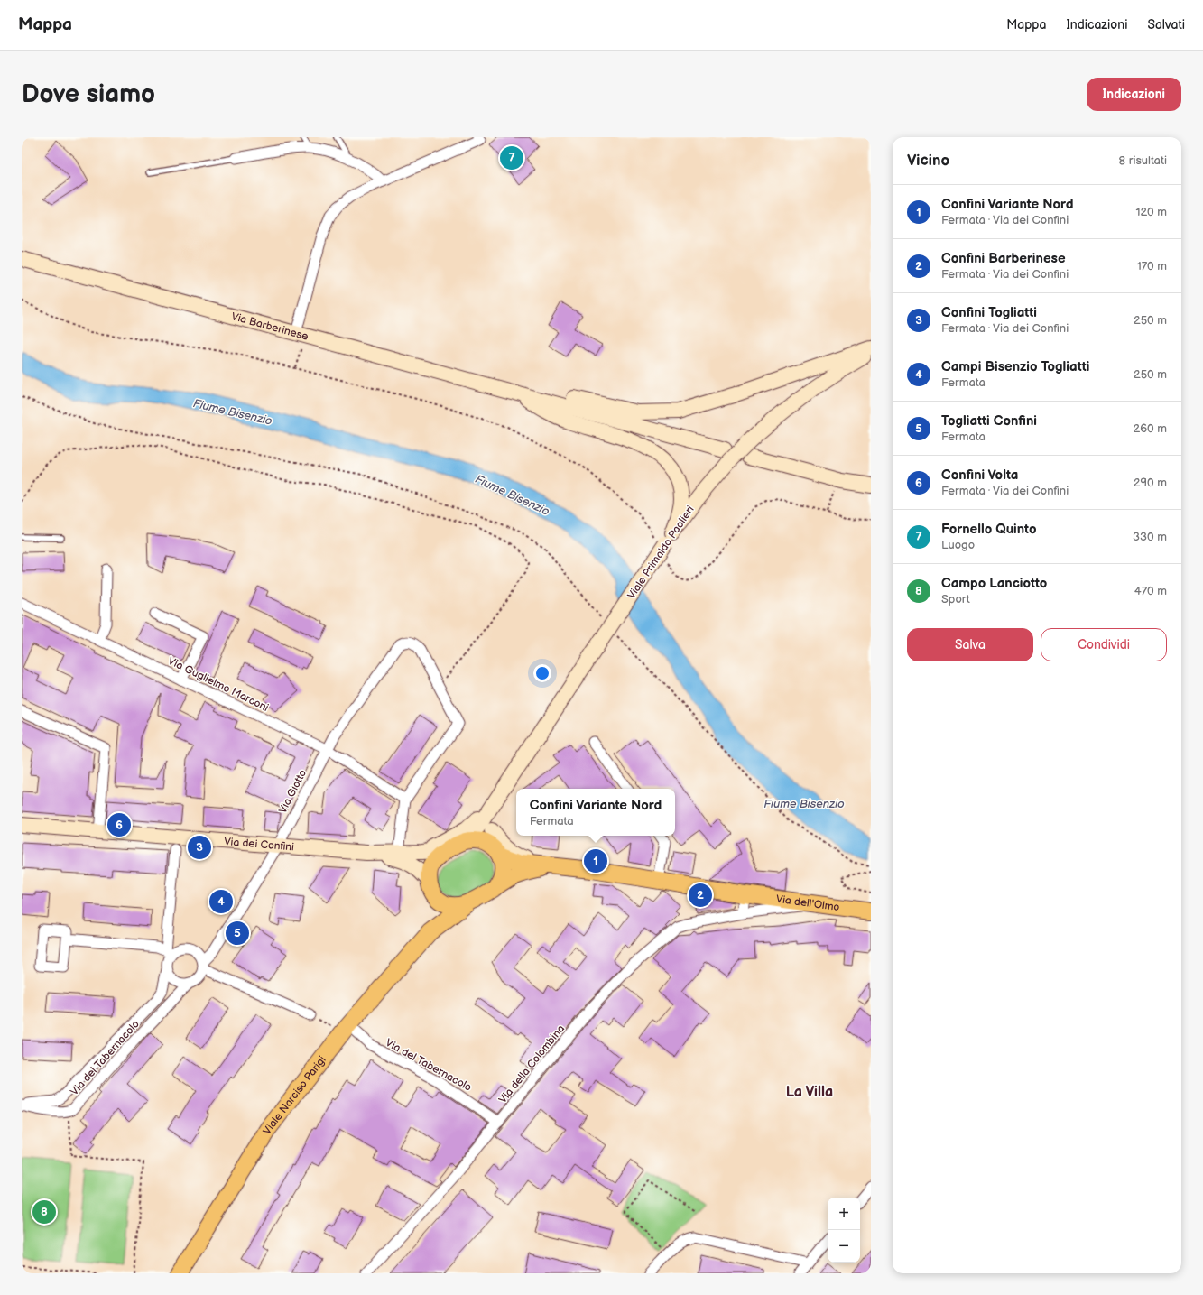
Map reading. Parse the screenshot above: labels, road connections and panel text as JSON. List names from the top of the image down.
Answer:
{
  "streets": {
    "main road": [
      "Via Barberinese",
      "Viale Primaldo Paolieri",
      "Via dei Confini",
      "Via dell'Olmo",
      "Viale Narciso Parigi"
    ],
    "street": [
      "Via Guglielmo Marconi",
      "Via Giotto",
      "Via del Tabernacolo",
      "Via della Colombina"
    ]
  },
  "crossings": [
    ["Viale Primaldo Paolieri", "Via dei Confini"],
    ["Viale Primaldo Paolieri", "Viale Narciso Parigi"],
    ["Via Guglielmo Marconi", "Via Giotto"],
    ["Via Giotto", "Via dei Confini"],
    ["Via Giotto", "Via del Tabernacolo"],
    ["Via dei Confini", "Via dell'Olmo"],
    ["Via dei Confini", "Viale Narciso Parigi"],
    ["Via dell'Olmo", "Via della Colombina"],
    ["Via del Tabernacolo", "Via della Colombina"],
    ["Via del Tabernacolo", "Viale Narciso Parigi"]
  ],
  "districts": ["La Villa"],
  "water": ["Fiume Bisenzio"],
  "page": {
    "header": "Mappa",
    "nav": ["Mappa", "Indicazioni", "Salvati"],
    "buttons": [
      "Indicazioni",
      ["Salva", "Condividi"]
    ],
    "title": "Dove siamo",
    "heading": ["Vicino", "8 risultati"],
    "pins": [
      "7",
      "6",
      "3",
      "1",
      "2",
      "4",
      "5",
      "8"
    ],
    "list": [
      {
        "mark": "1",
        "name": "Confini Variante Nord",
        "note": "Fermata · Via dei Confini",
        "value": "120 m"
      },
      {
        "mark": "2",
        "name": "Confini Barberinese",
        "note": "Fermata · Via dei Confini",
        "value": "170 m"
      },
      {
        "mark": "3",
        "name": "Confini Togliatti",
        "note": "Fermata · Via dei Confini",
        "value": "250 m"
      },
      {
        "mark": "4",
        "name": "Campi Bisenzio Togliatti",
        "note": "Fermata",
        "value": "250 m"
      },
      {
        "mark": "5",
        "name": "Togliatti Confini",
        "note": "Fermata",
        "value": "260 m"
      },
      {
        "mark": "6",
        "name": "Confini Volta",
        "note": "Fermata · Via dei Confini",
        "value": "290 m"
      },
      {
        "mark": "7",
        "name": "Fornello Quinto",
        "note": "Luogo",
        "value": "330 m"
      },
      {
        "mark": "8",
        "name": "Campo Lanciotto",
        "note": "Sport",
        "value": "470 m"
      }
    ],
    "popup": ["Confini Variante Nord", "Fermata"],
    "map_buttons": ["+", "−"]
  }
}
